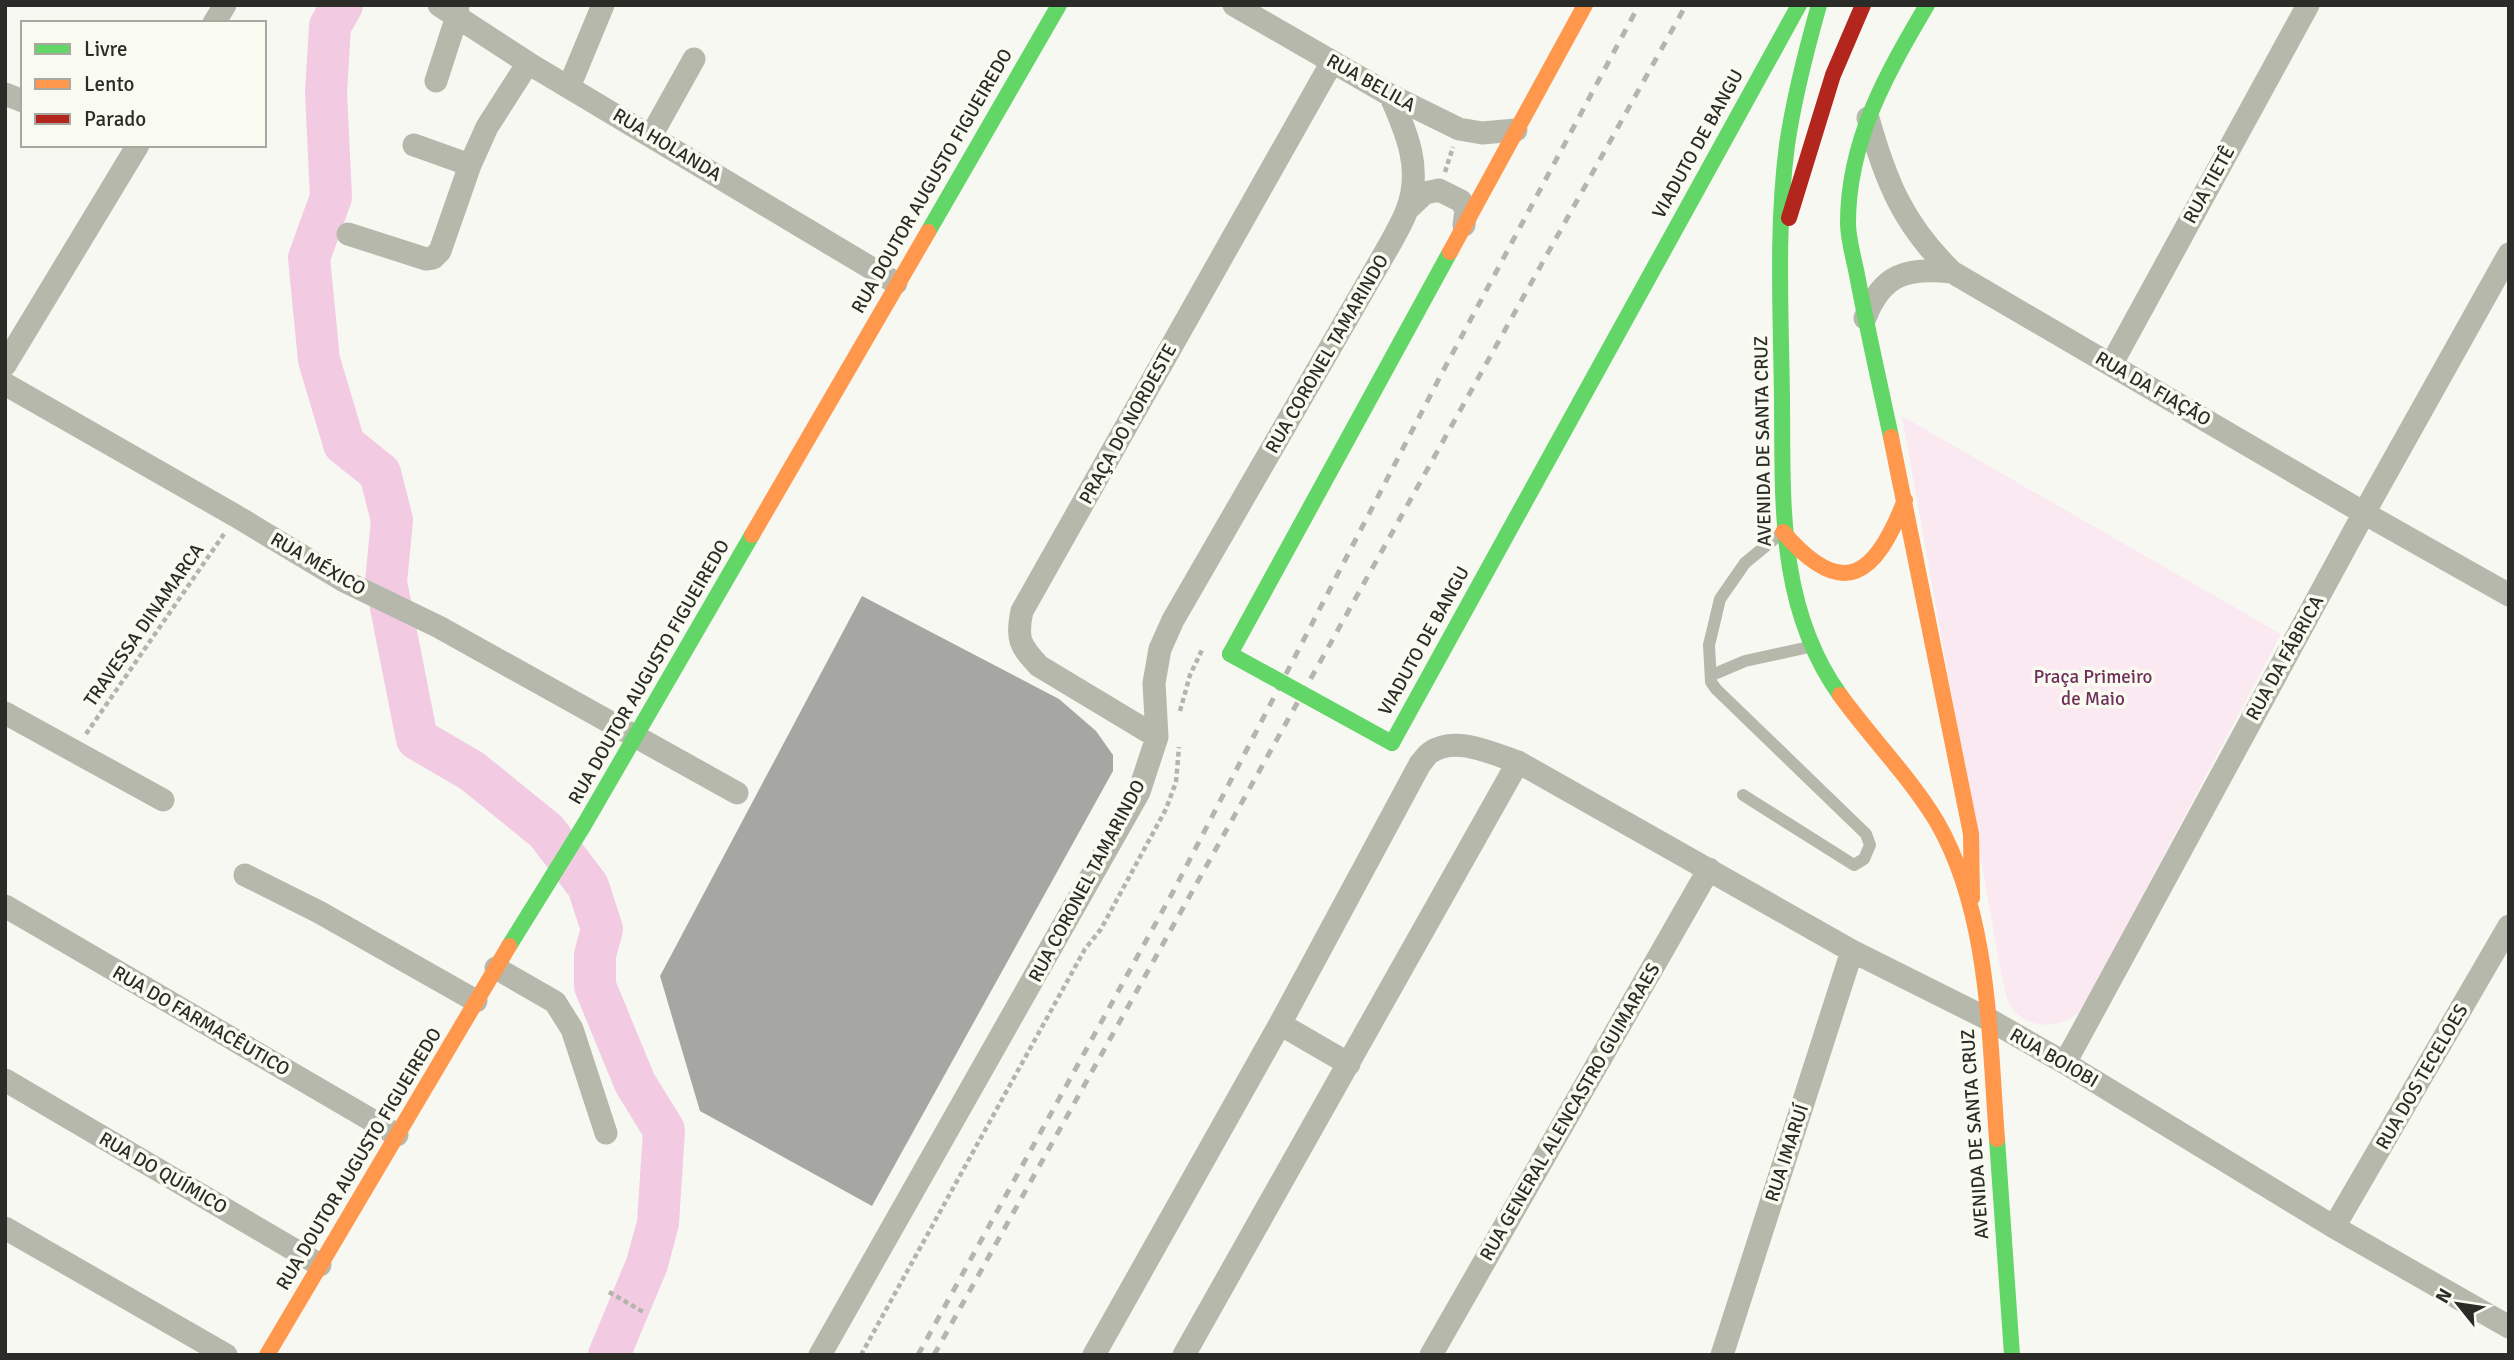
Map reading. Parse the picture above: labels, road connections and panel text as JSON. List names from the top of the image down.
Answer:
{
  "streets": {
    "main road": ["VIADUTO DE BANGU", "RUA DOUTOR AUGUSTO FIGUEIREDO", "AVENIDA DE SANTA CRUZ"],
    "street": [
      "RUA BELILA",
      "RUA HOLANDA",
      "RUA TIETÊ",
      "RUA CORONEL TAMARINDO",
      "RUA DA FIAÇÃO",
      "PRAÇA DO NORDESTE",
      "RUA MÉXICO",
      "RUA DA FÁBRICA",
      "RUA DO FARMACÊUTICO",
      "RUA BOIOBI",
      "RUA DOS TECELOES",
      "RUA GENERAL ALENCASTRO GUIMARAES",
      "RUA IMARUÍ",
      "RUA DO QUÍMICO"
    ],
    "path": ["TRAVESSA DINAMARCA"]
  },
  "crossings": [
    ["RUA BELILA", "RUA CORONEL TAMARINDO"],
    ["RUA BELILA", "PRAÇA DO NORDESTE"],
    ["VIADUTO DE BANGU", "RUA CORONEL TAMARINDO"],
    ["RUA HOLANDA", "RUA DOUTOR AUGUSTO FIGUEIREDO"],
    ["RUA DOUTOR AUGUSTO FIGUEIREDO", "RUA MÉXICO"],
    ["RUA DOUTOR AUGUSTO FIGUEIREDO", "RUA DO FARMACÊUTICO"],
    ["RUA DOUTOR AUGUSTO FIGUEIREDO", "RUA DO QUÍMICO"],
    ["RUA TIETÊ", "RUA DA FIAÇÃO"],
    ["RUA CORONEL TAMARINDO", "PRAÇA DO NORDESTE"],
    ["RUA DA FIAÇÃO", "AVENIDA DE SANTA CRUZ"],
    ["RUA DA FIAÇÃO", "RUA DA FÁBRICA"],
    ["AVENIDA DE SANTA CRUZ", "RUA BOIOBI"],
    ["RUA MÉXICO", "TRAVESSA DINAMARCA"],
    ["RUA DA FÁBRICA", "RUA BOIOBI"],
    ["RUA BOIOBI", "RUA DOS TECELOES"],
    ["RUA BOIOBI", "RUA GENERAL ALENCASTRO GUIMARAES"],
    ["RUA BOIOBI", "RUA IMARUÍ"]
  ],
  "parks": ["Praça Primeiro de Maio"],
  "legend": ["Livre", "Lento", "Parado"],
  "north": "top left"
}
